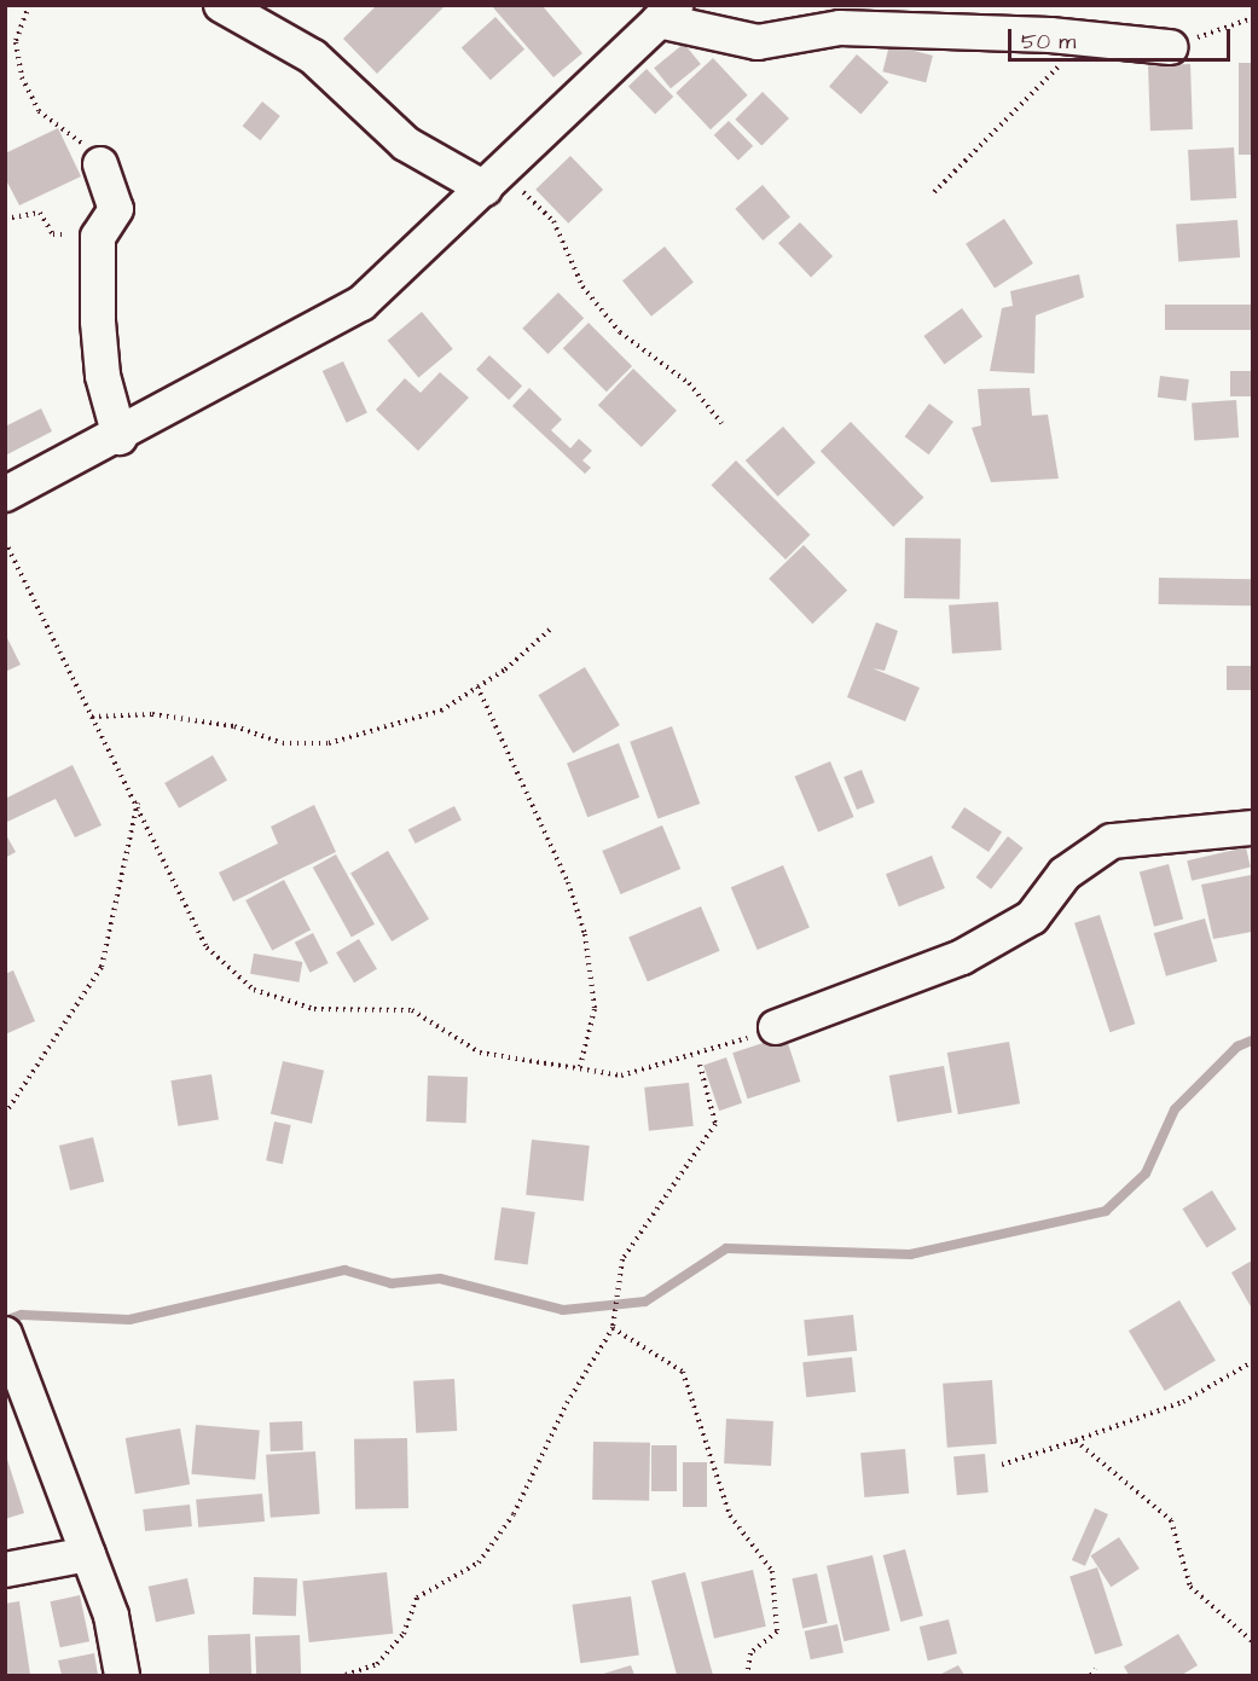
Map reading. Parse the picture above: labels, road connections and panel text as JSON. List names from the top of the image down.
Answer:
{
  "scale_bar": "50 m"
}
